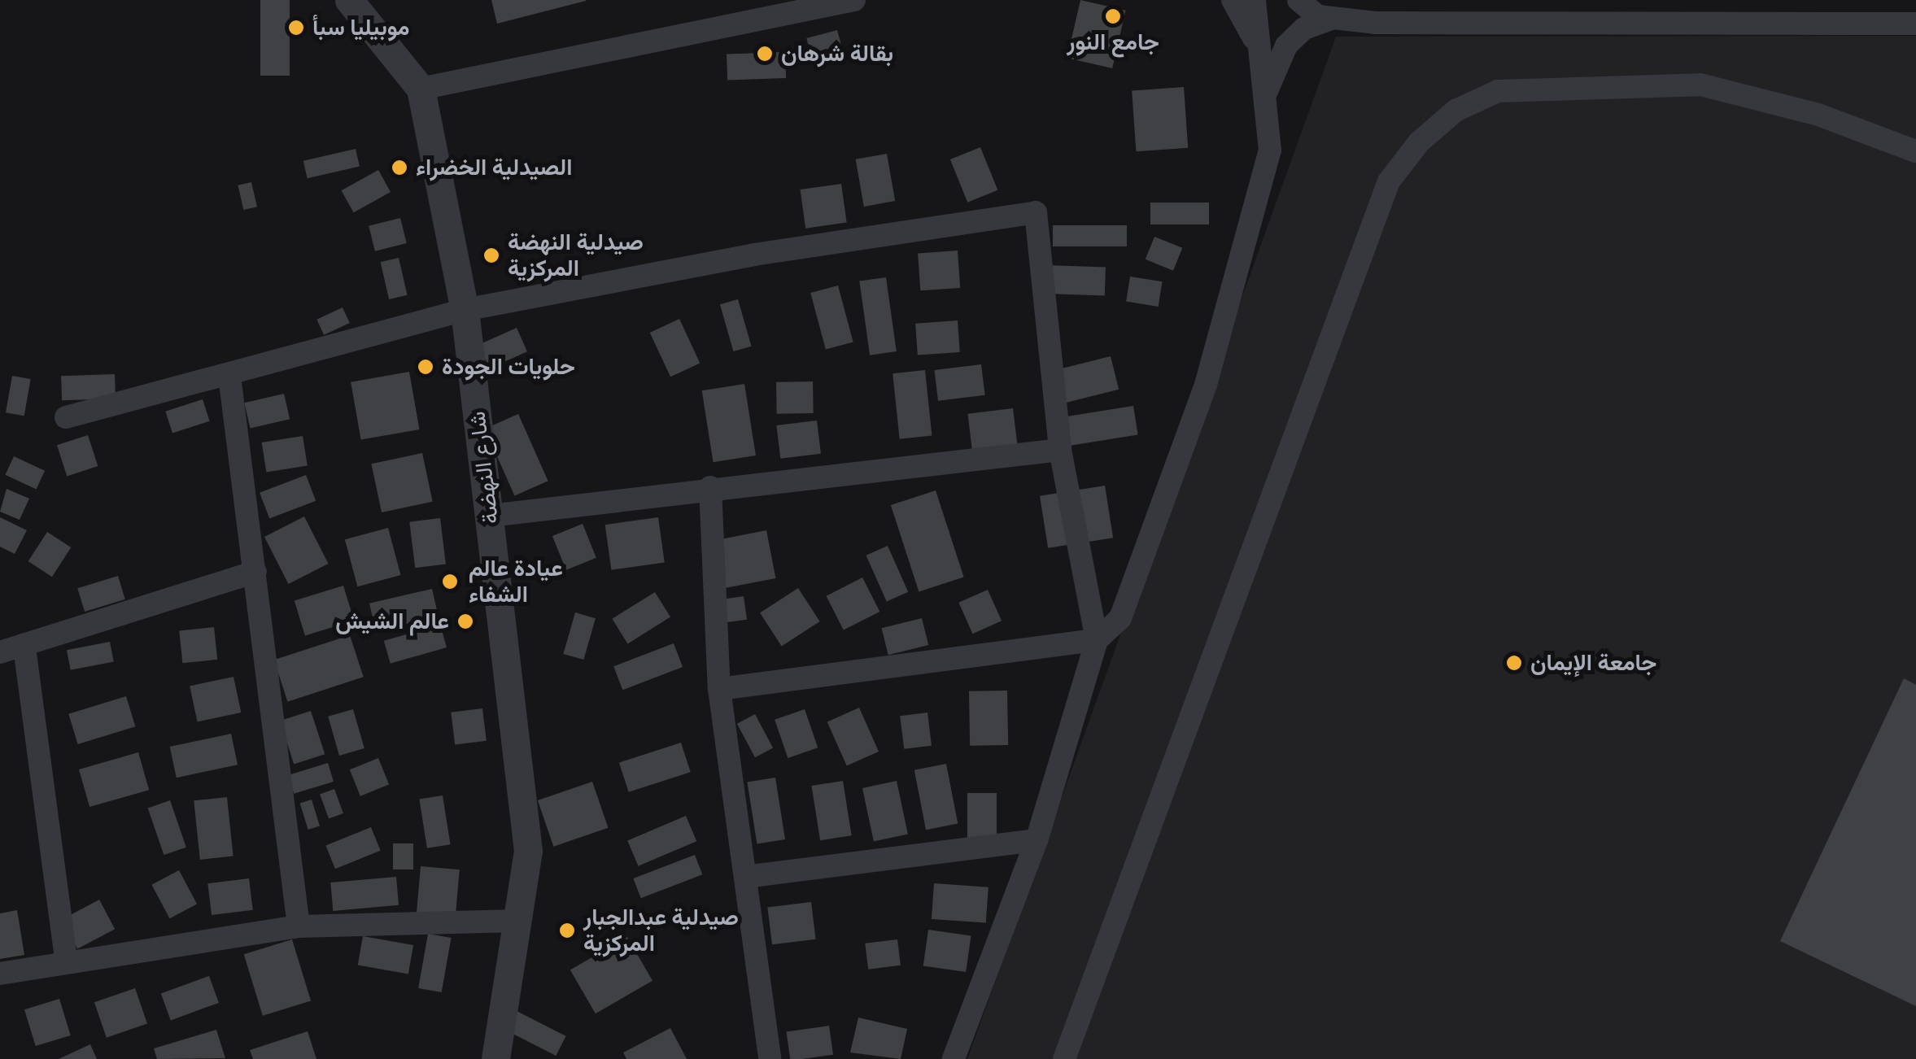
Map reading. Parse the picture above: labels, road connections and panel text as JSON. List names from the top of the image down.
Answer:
{
  "streets": {
    "street": ["شارع النهضة"]
  },
  "places": [
    "جامع النور",
    "موبيليا سبأ",
    "بقالة شرهان",
    "الصيدلية الخضراء",
    "صيدلية النهضة المركزية",
    "حلويات الجودة",
    "عيادة عالم الشفاء",
    "عالم الشيش",
    "جامعة الإيمان",
    "صيدلية عبدالجبار المركزية"
  ]
}
